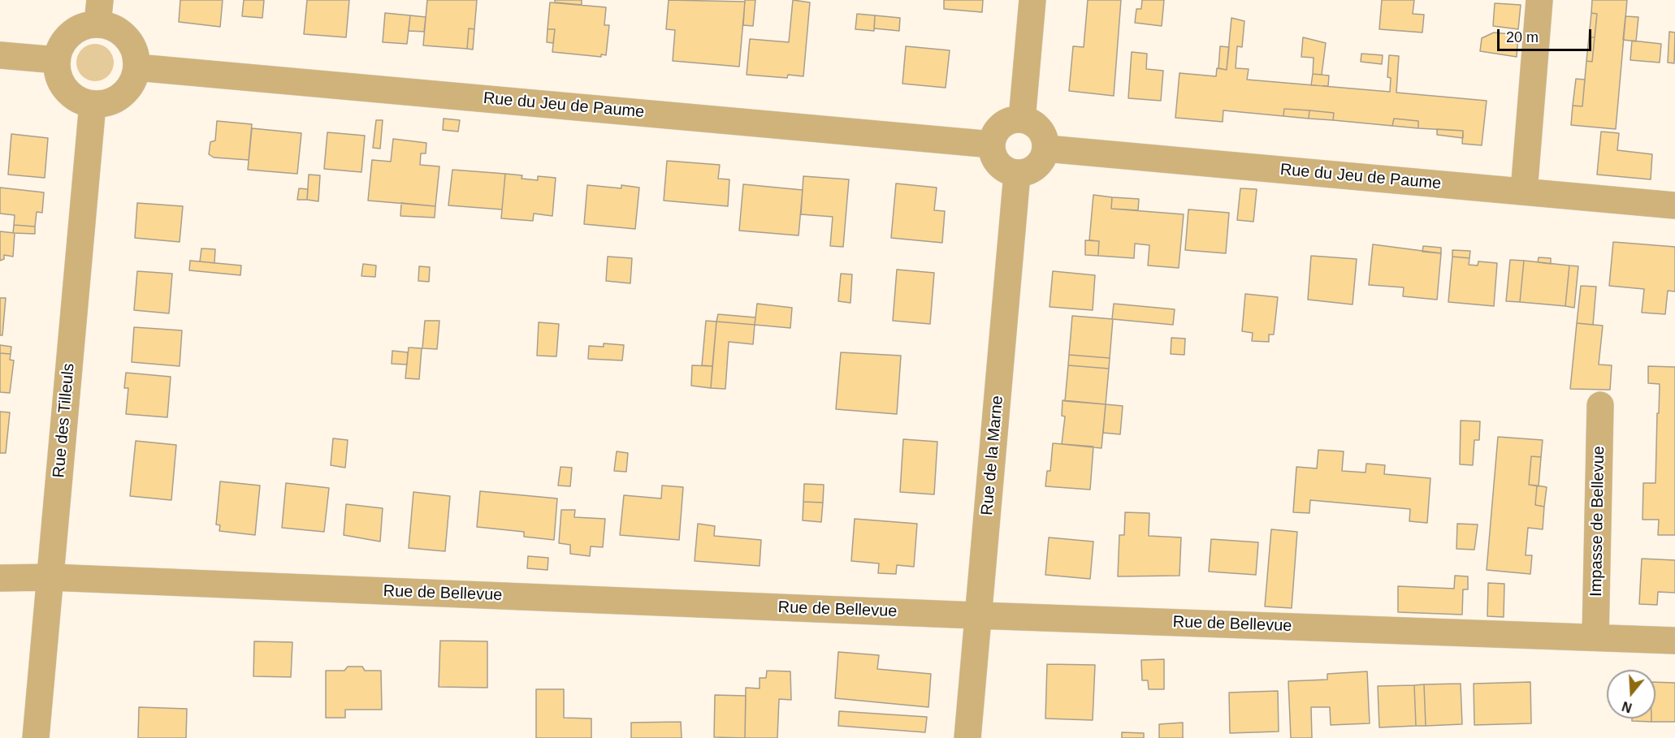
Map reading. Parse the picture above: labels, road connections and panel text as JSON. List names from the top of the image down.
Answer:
{
  "streets": {
    "street": [
      "Rue du Jeu de Paume",
      "Rue des Tilleuls",
      "Rue de la Marne",
      "Impasse de Bellevue",
      "Rue de Bellevue"
    ]
  },
  "crossings": [
    ["Rue du Jeu de Paume", "Rue des Tilleuls"],
    ["Rue du Jeu de Paume", "Rue de la Marne"],
    ["Rue des Tilleuls", "Rue de Bellevue"],
    ["Rue de la Marne", "Rue de Bellevue"],
    ["Impasse de Bellevue", "Rue de Bellevue"]
  ],
  "scale_bar": "20 m",
  "north": "bottom"
}
